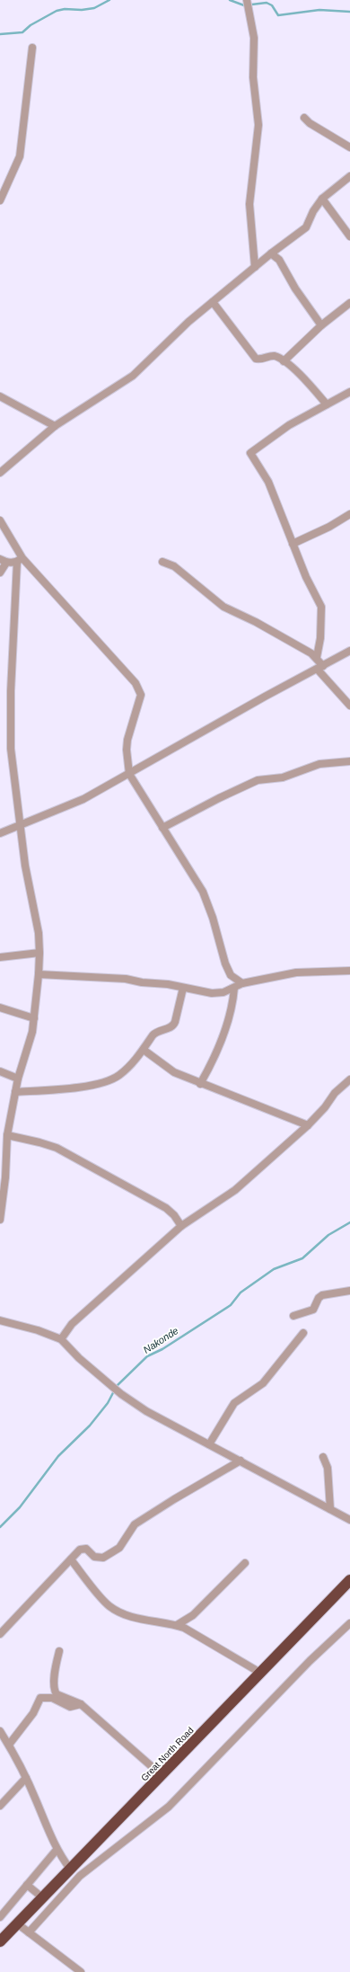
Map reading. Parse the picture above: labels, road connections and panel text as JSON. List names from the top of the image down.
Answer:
{
  "streets": {
    "highway": ["Great North Road"]
  },
  "water": ["Nakonde"]
}
